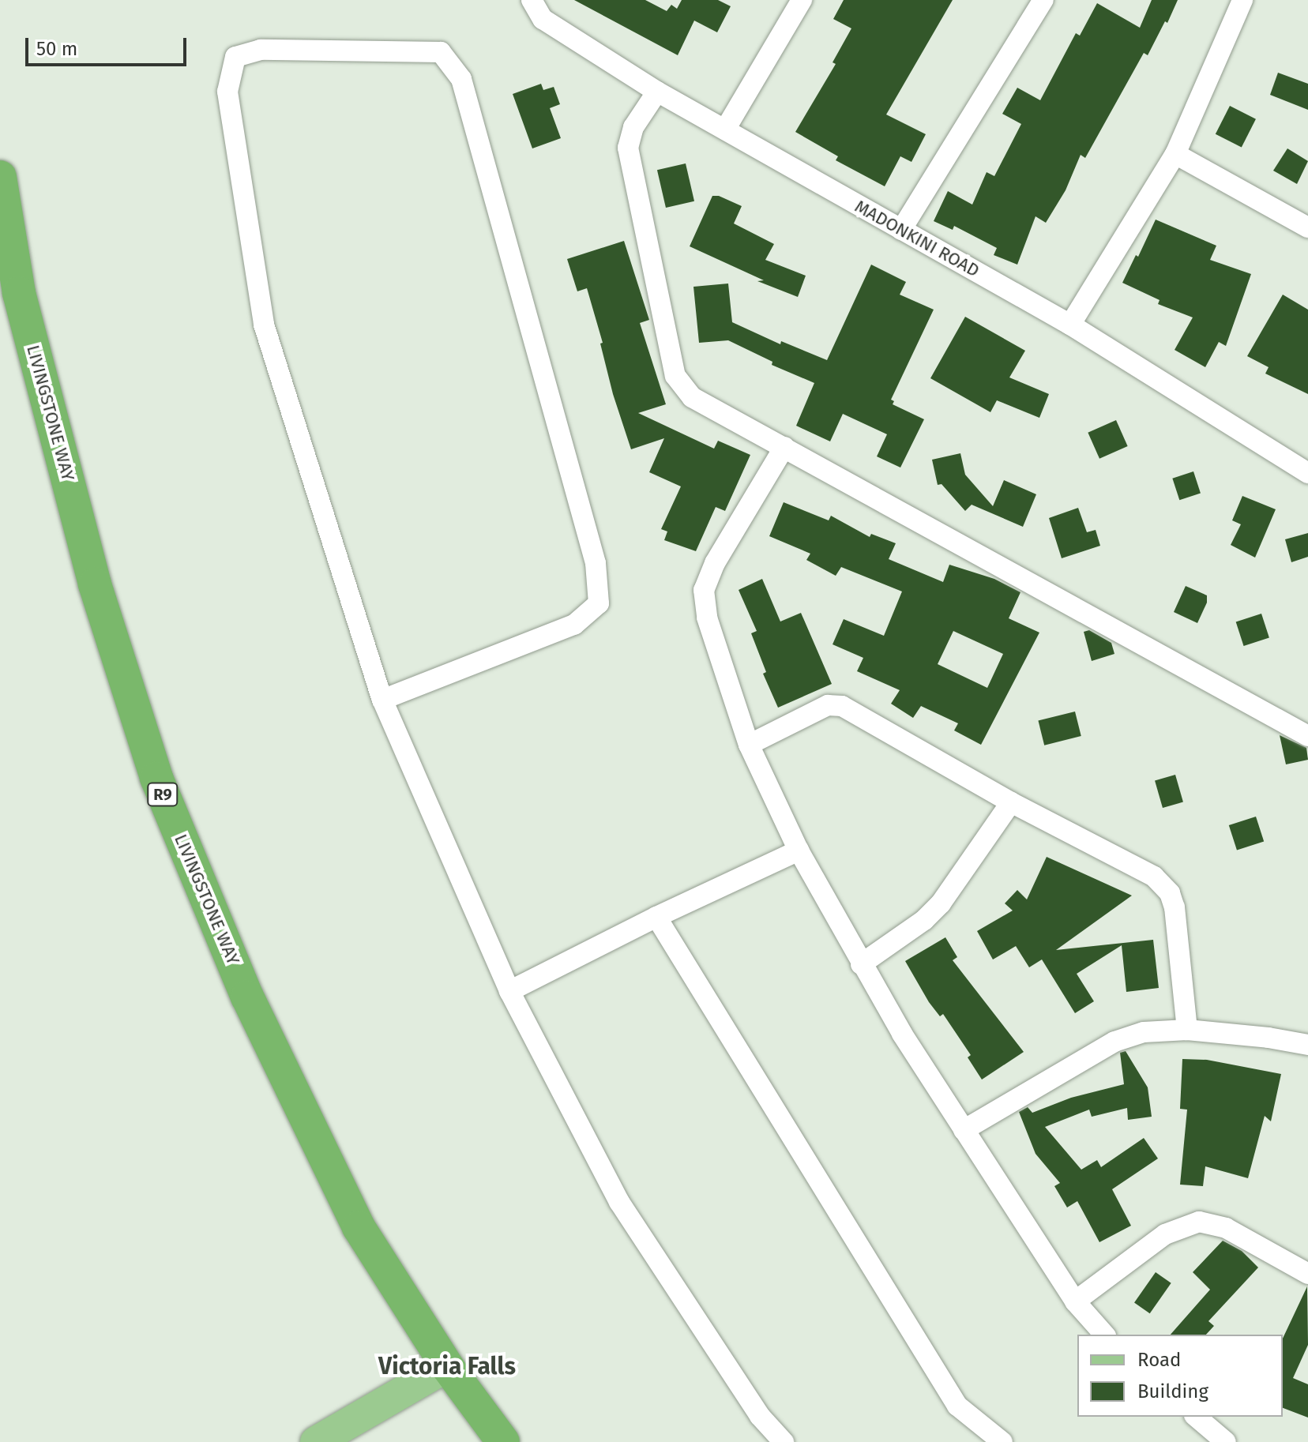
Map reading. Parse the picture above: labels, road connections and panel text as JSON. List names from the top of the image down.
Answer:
{
  "streets": {
    "highway": ["LIVINGSTONE WAY", "R9"],
    "street": ["MADONKINI ROAD"]
  },
  "crossings": [
    ["LIVINGSTONE WAY", "R9"]
  ],
  "districts": ["Victoria Falls"],
  "legend": ["Road", "Building"],
  "scale_bar": "50 m"
}
